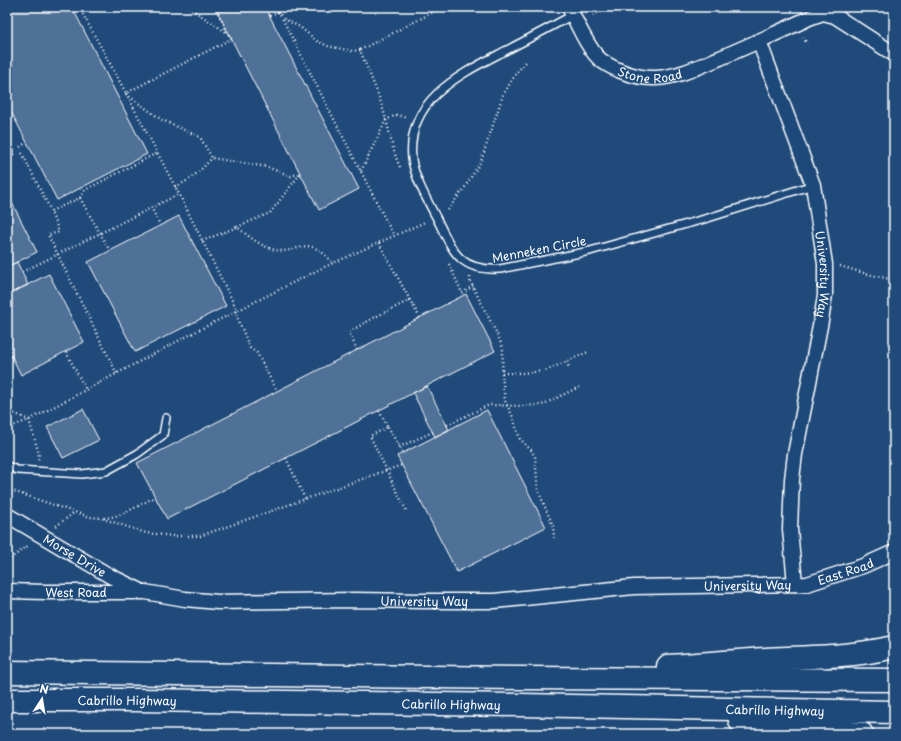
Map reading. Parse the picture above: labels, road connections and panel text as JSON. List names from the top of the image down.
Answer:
{
  "streets": {
    "highway": ["Cabrillo Highway"],
    "street": [
      "Stone Road",
      "University Way",
      "Morse Drive",
      "East Road",
      "West Road"
    ],
    "lane": ["Menneken Circle"]
  },
  "crossings": [
    ["Stone Road", "Menneken Circle"],
    ["Stone Road", "University Way"],
    ["Menneken Circle", "University Way"],
    ["University Way", "Morse Drive"],
    ["University Way", "East Road"],
    ["University Way", "West Road"],
    ["Morse Drive", "West Road"]
  ],
  "north": "top"
}
